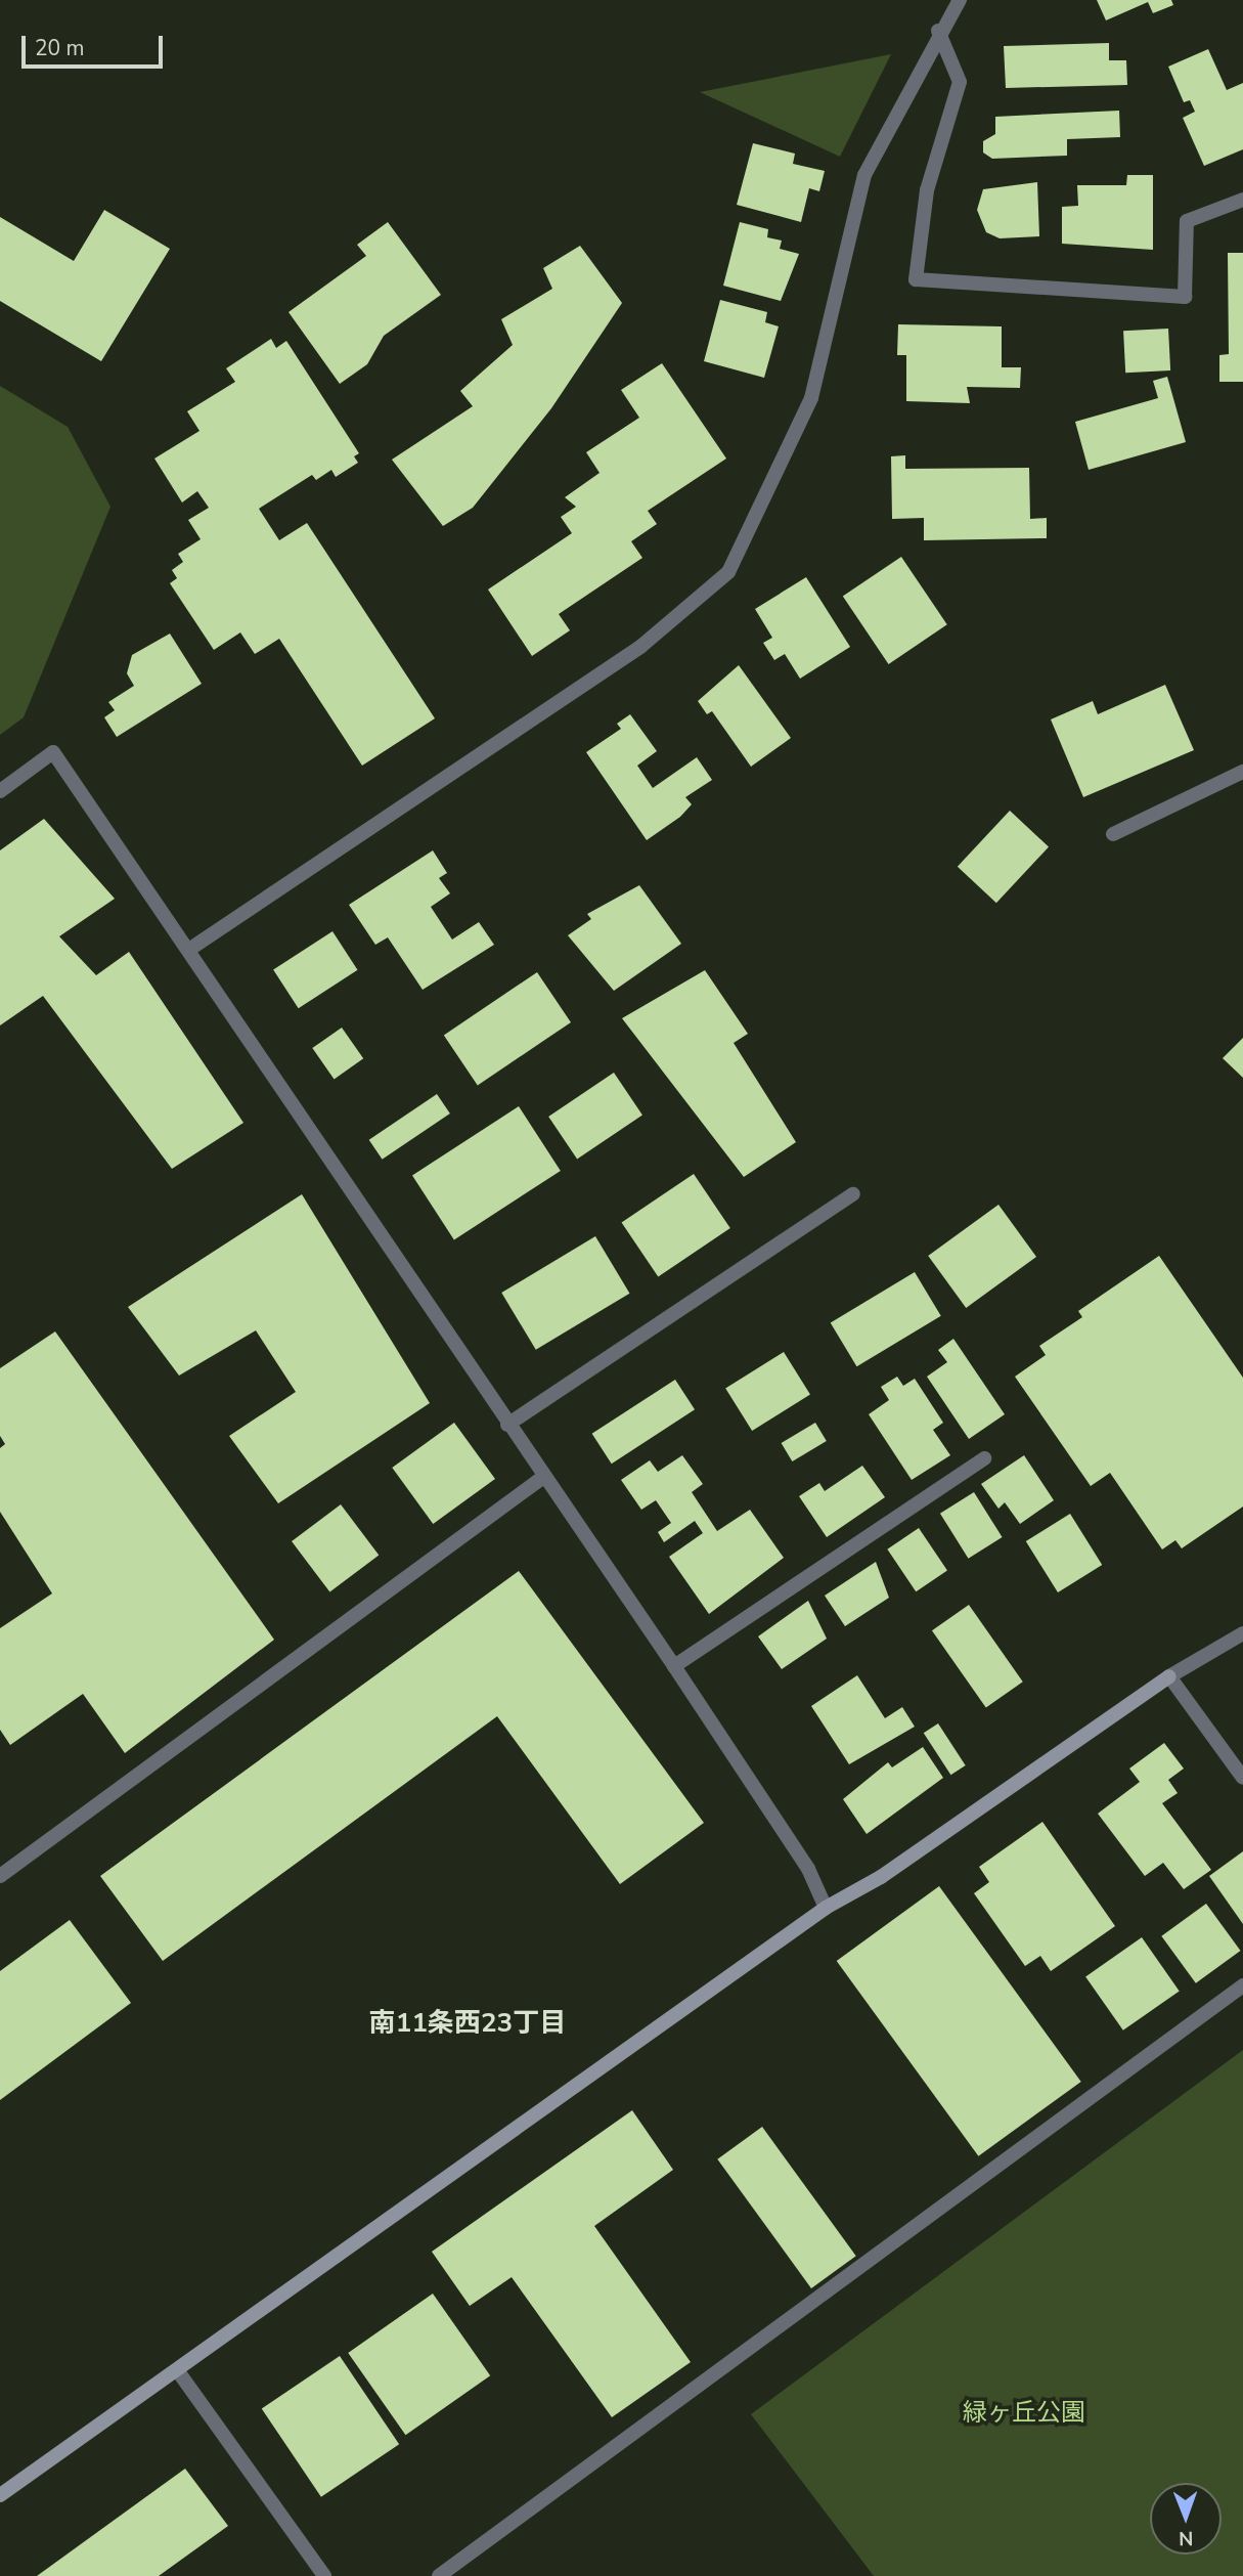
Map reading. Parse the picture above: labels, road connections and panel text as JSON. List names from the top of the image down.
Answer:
{
  "districts": ["南11条西23丁目"],
  "parks": ["緑ヶ丘公園"],
  "scale_bar": "20 m",
  "north": "bottom"
}
